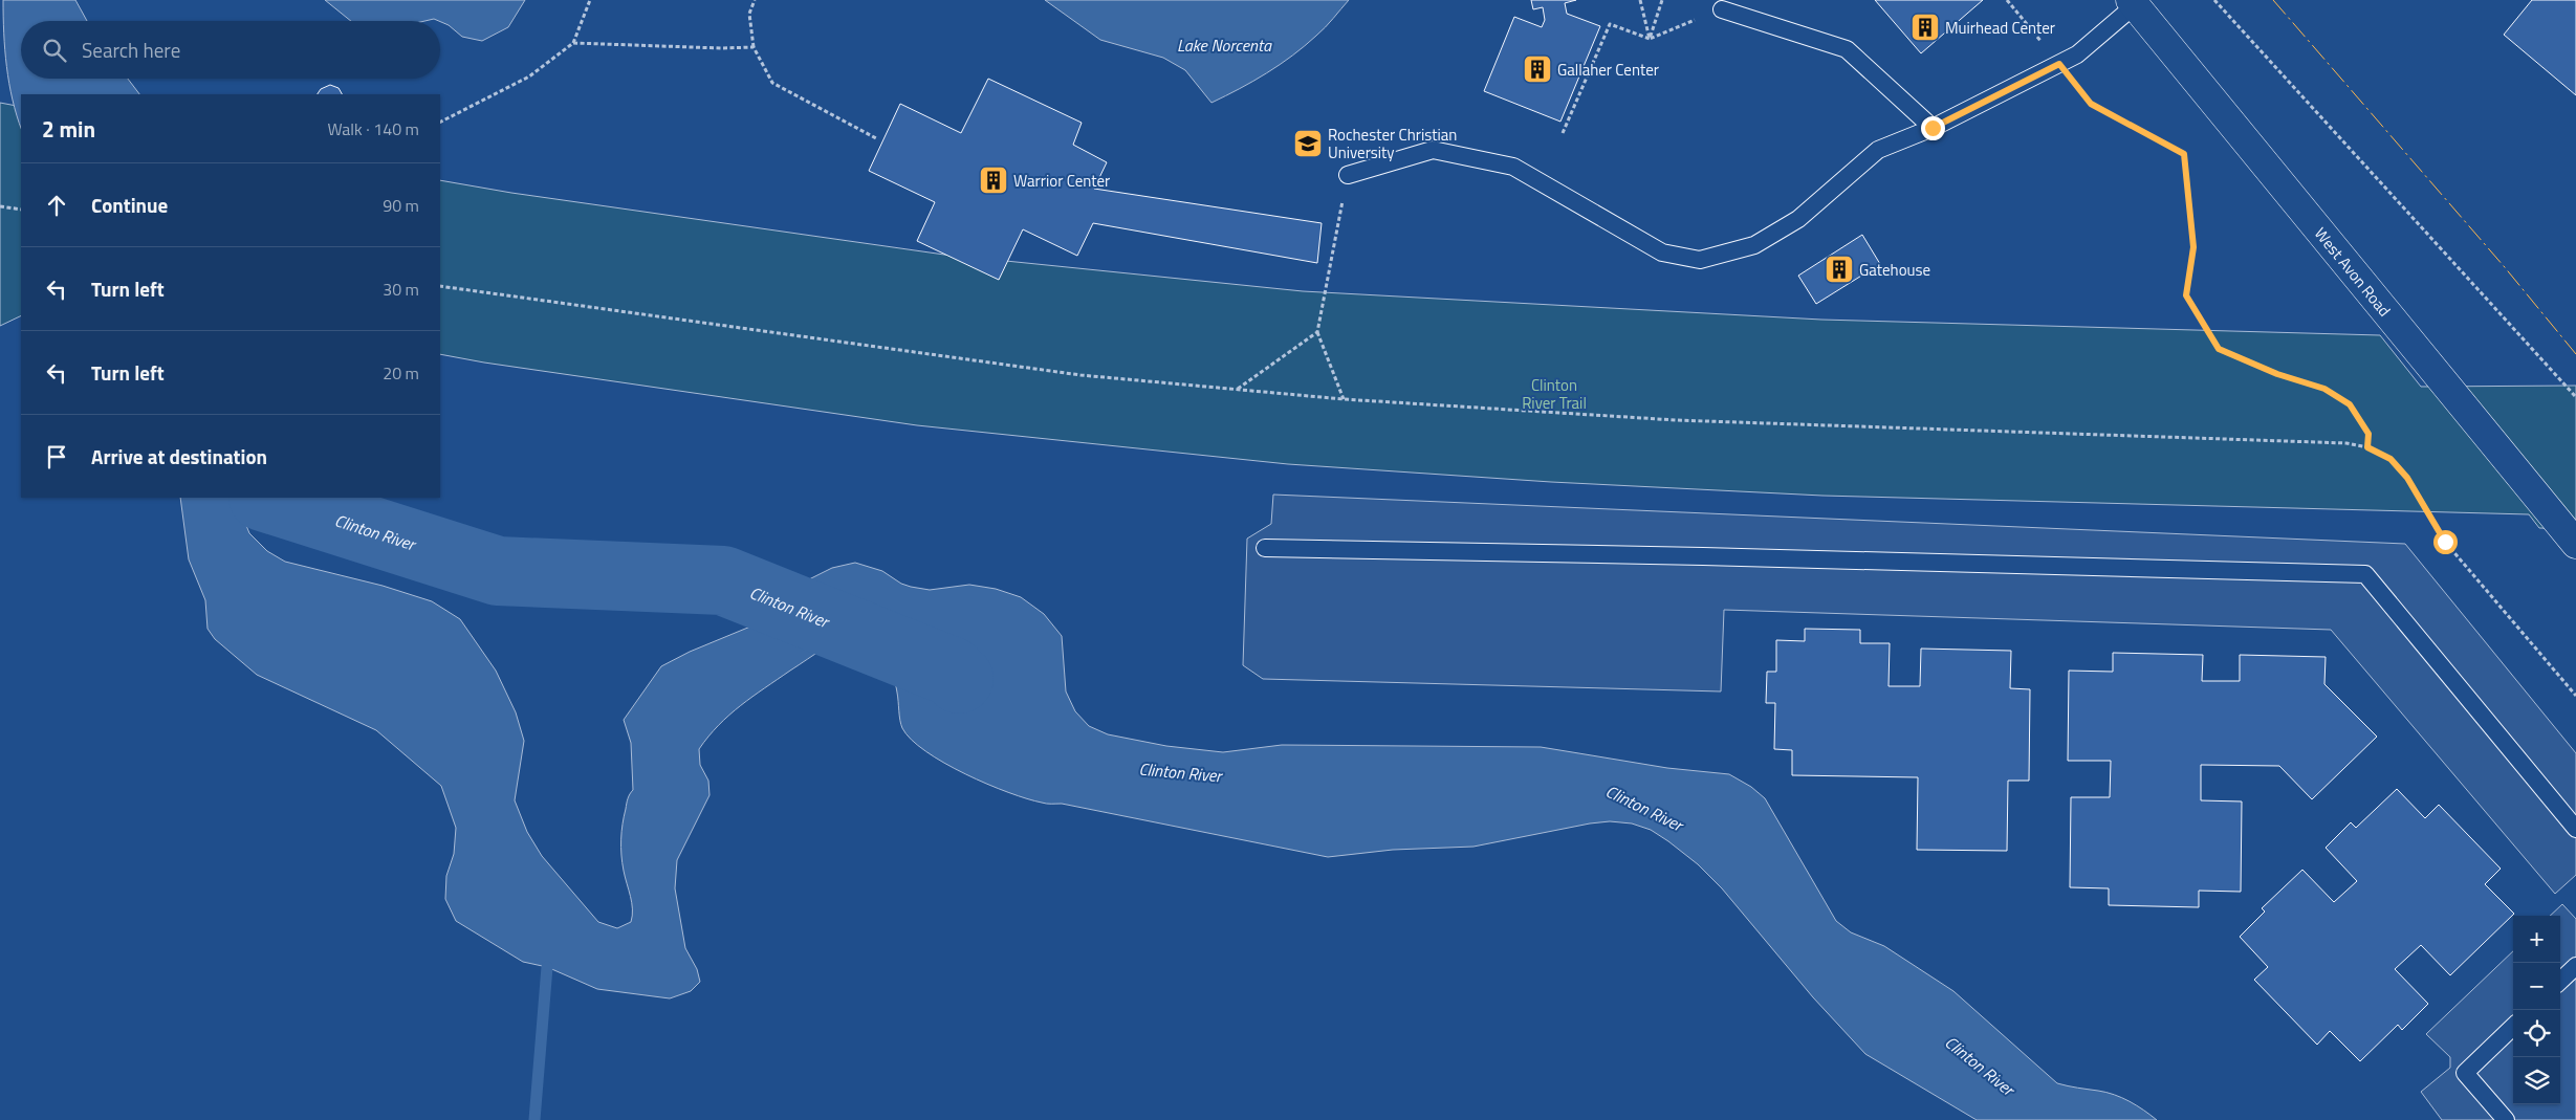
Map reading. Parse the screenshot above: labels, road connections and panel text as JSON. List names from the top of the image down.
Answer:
{
  "streets": {
    "main road": ["West Avon Road"]
  },
  "water": ["Lake Norcenta", "Clinton River"],
  "parks": ["Clinton River Trail"],
  "places": {
    "building": [
      "Muirhead Center",
      "Gallaher Center",
      "Warrior Center",
      "Gatehouse"
    ],
    "school or university": ["Rochester Christian University"]
  },
  "page": {
    "search": "Search here",
    "heading": ["2 min", "Walk · 140 m"],
    "list": [
      ["Continue", "90 m"],
      ["Turn left", "30 m"],
      ["Turn left", "20 m"],
      "Arrive at destination"
    ],
    "map_buttons": ["+", "−"]
  }
}
